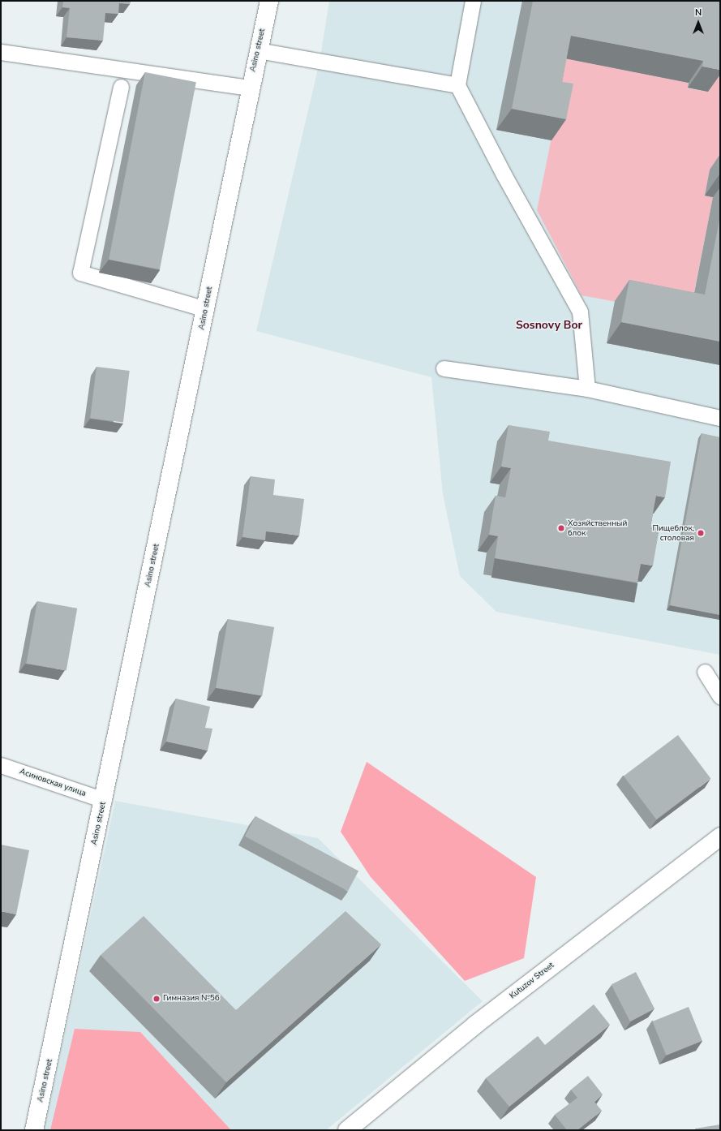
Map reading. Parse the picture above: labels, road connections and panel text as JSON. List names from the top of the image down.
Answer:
{
  "streets": {
    "street": ["Asino street", "Kutuzov Street"],
    "lane": ["Асиновская улица"]
  },
  "crossings": [
    ["Asino street", "Асиновская улица"]
  ],
  "districts": ["Sosnovy Bor"],
  "places": ["Хозяйственный блок", "Пищеблок, столовая", "Гимназия №56"],
  "north": "top"
}
